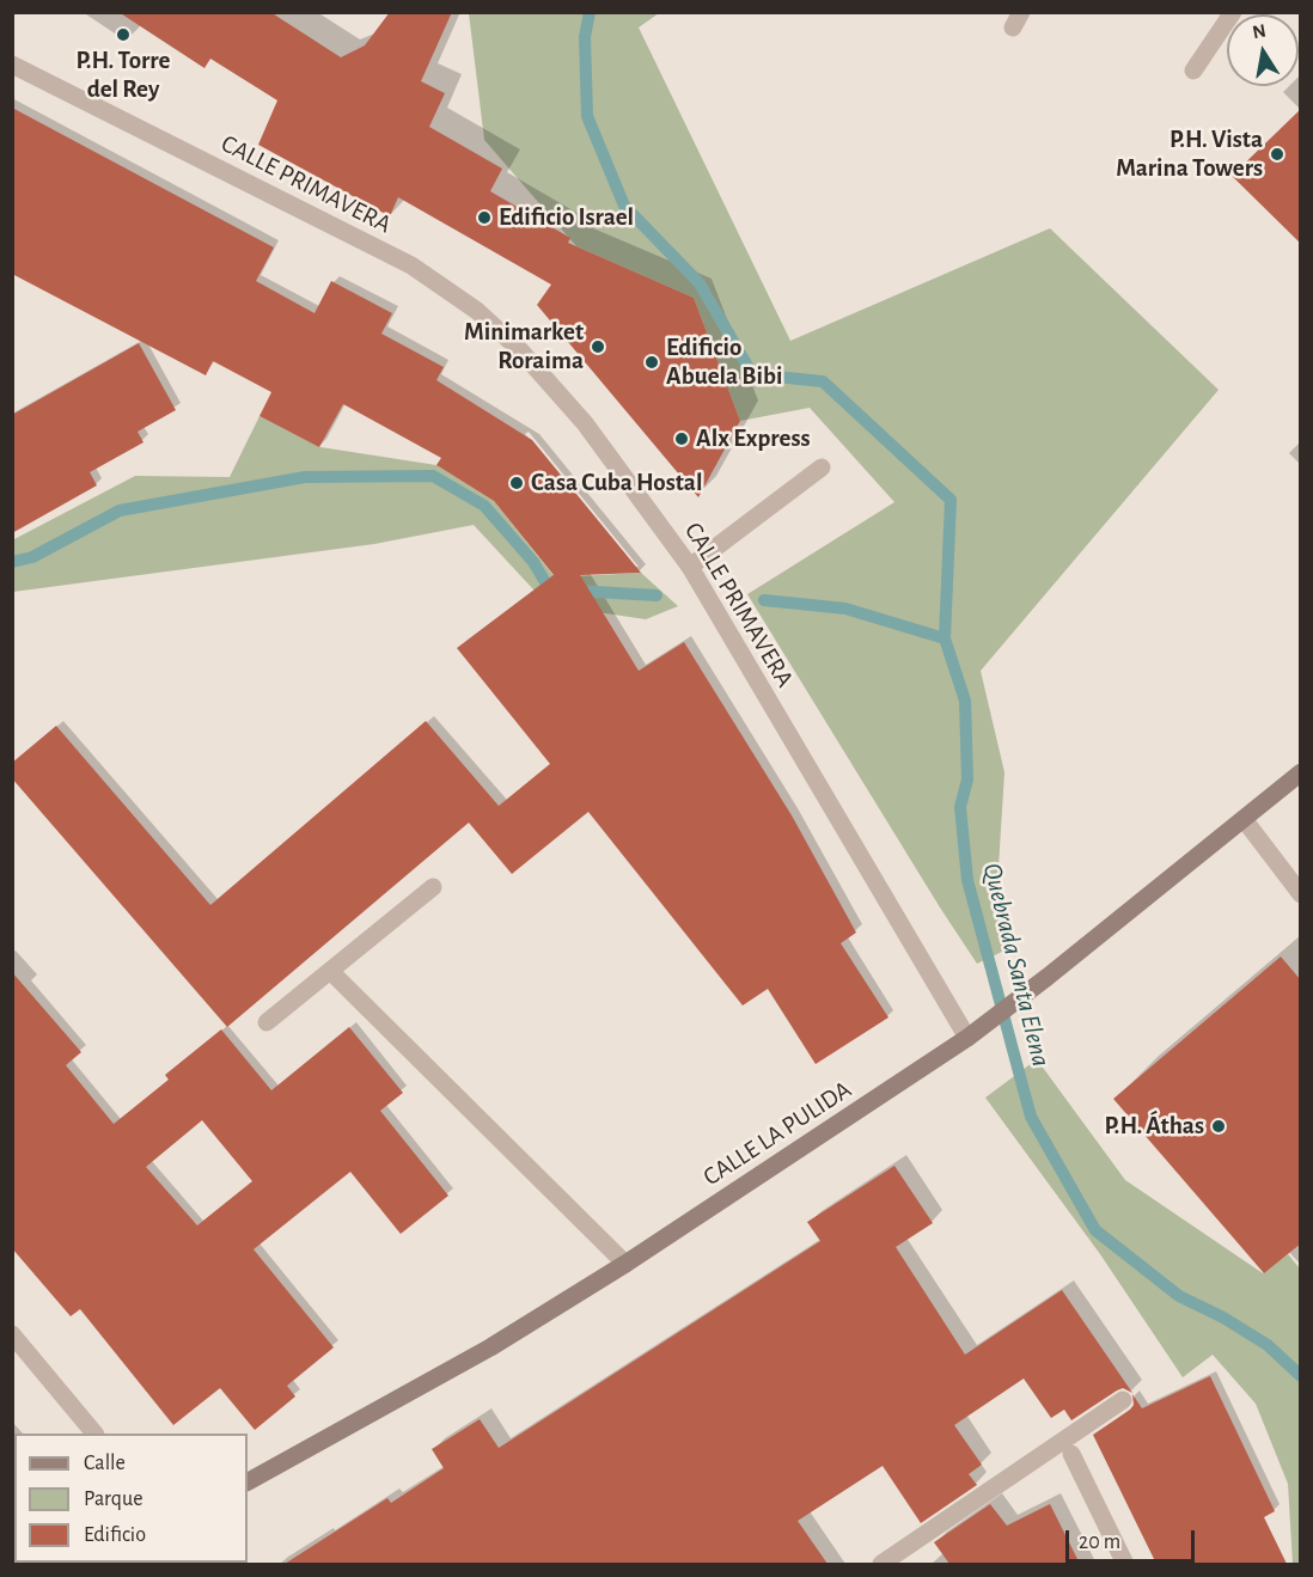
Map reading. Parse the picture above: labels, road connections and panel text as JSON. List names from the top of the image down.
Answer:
{
  "streets": {
    "main road": ["CALLE LA PULIDA"],
    "street": ["CALLE PRIMAVERA"]
  },
  "crossings": [
    ["CALLE PRIMAVERA", "CALLE LA PULIDA"]
  ],
  "water": ["Quebrada Santa Elena"],
  "places": [
    "P.H. Torre del Rey",
    "P.H. Vista Marina Towers",
    "Edificio Israel",
    "Minimarket Roraima",
    "Edificio Abuela Bibi",
    "Alx Express",
    "Casa Cuba Hostal",
    "P.H. Áthas"
  ],
  "legend": ["Calle", "Parque", "Edificio"],
  "scale_bar": "20 m",
  "north": "top"
}
